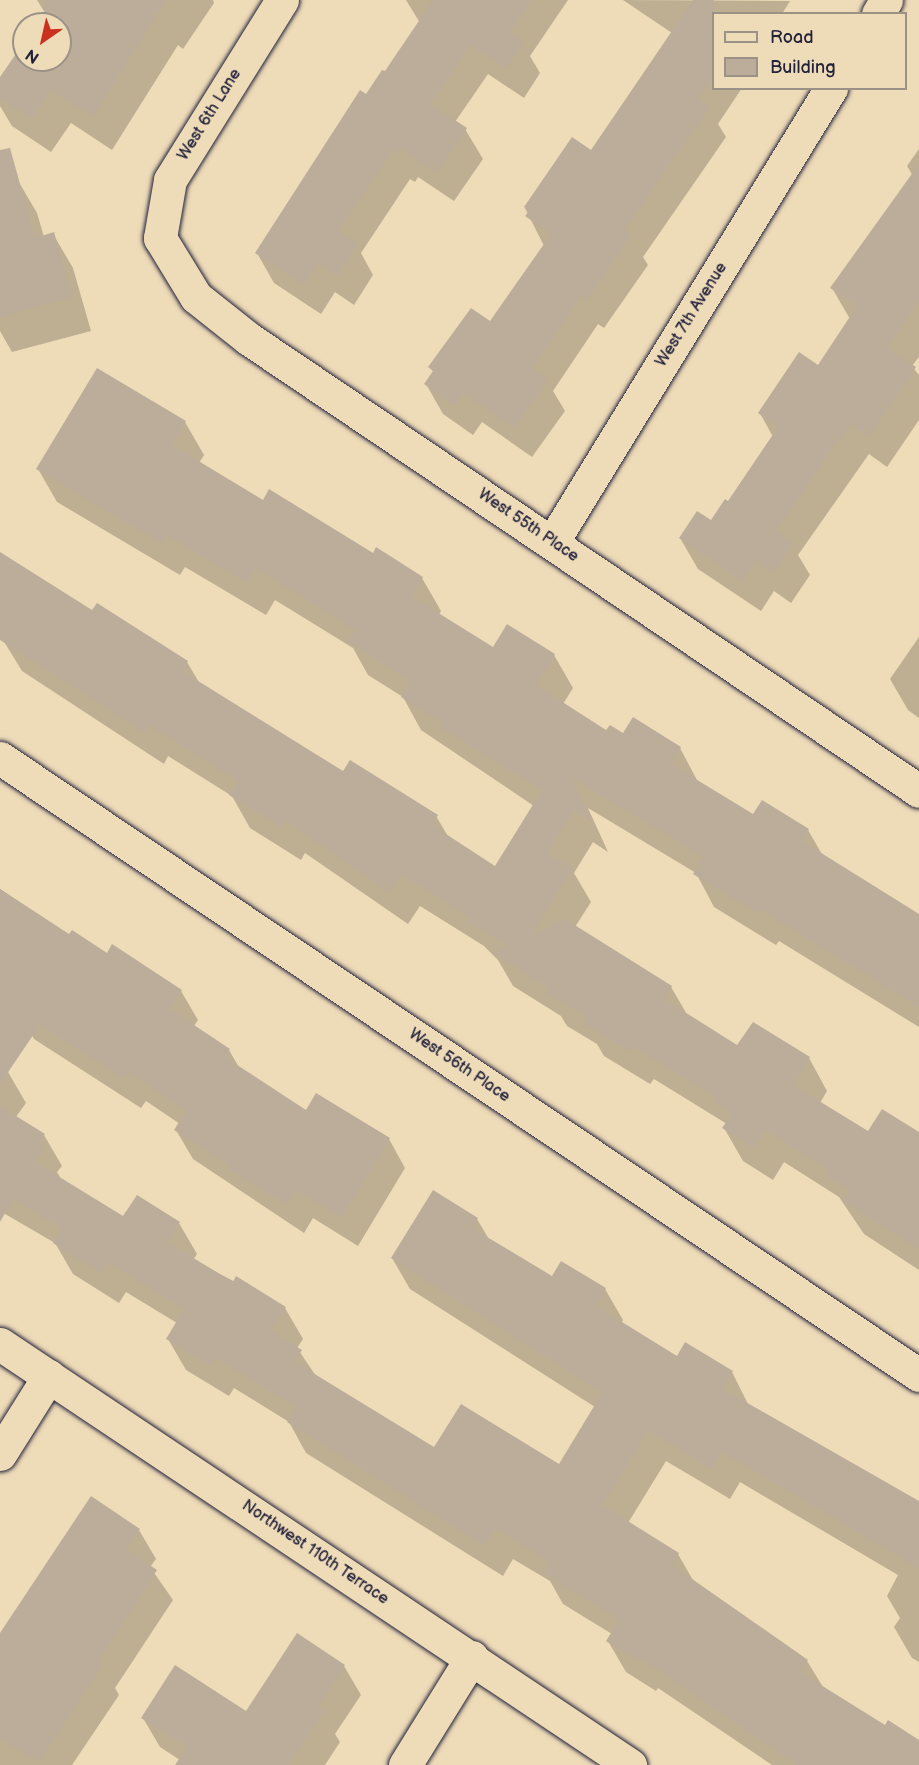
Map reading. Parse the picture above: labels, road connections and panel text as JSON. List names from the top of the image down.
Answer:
{
  "streets": {
    "street": [
      "West 6th Lane",
      "West 7th Avenue",
      "West 55th Place",
      "West 56th Place",
      "Northwest 110th Terrace"
    ]
  },
  "crossings": [
    ["West 6th Lane", "West 55th Place"],
    ["West 7th Avenue", "West 55th Place"]
  ],
  "legend": ["Road", "Building"],
  "north": "bottom left"
}
